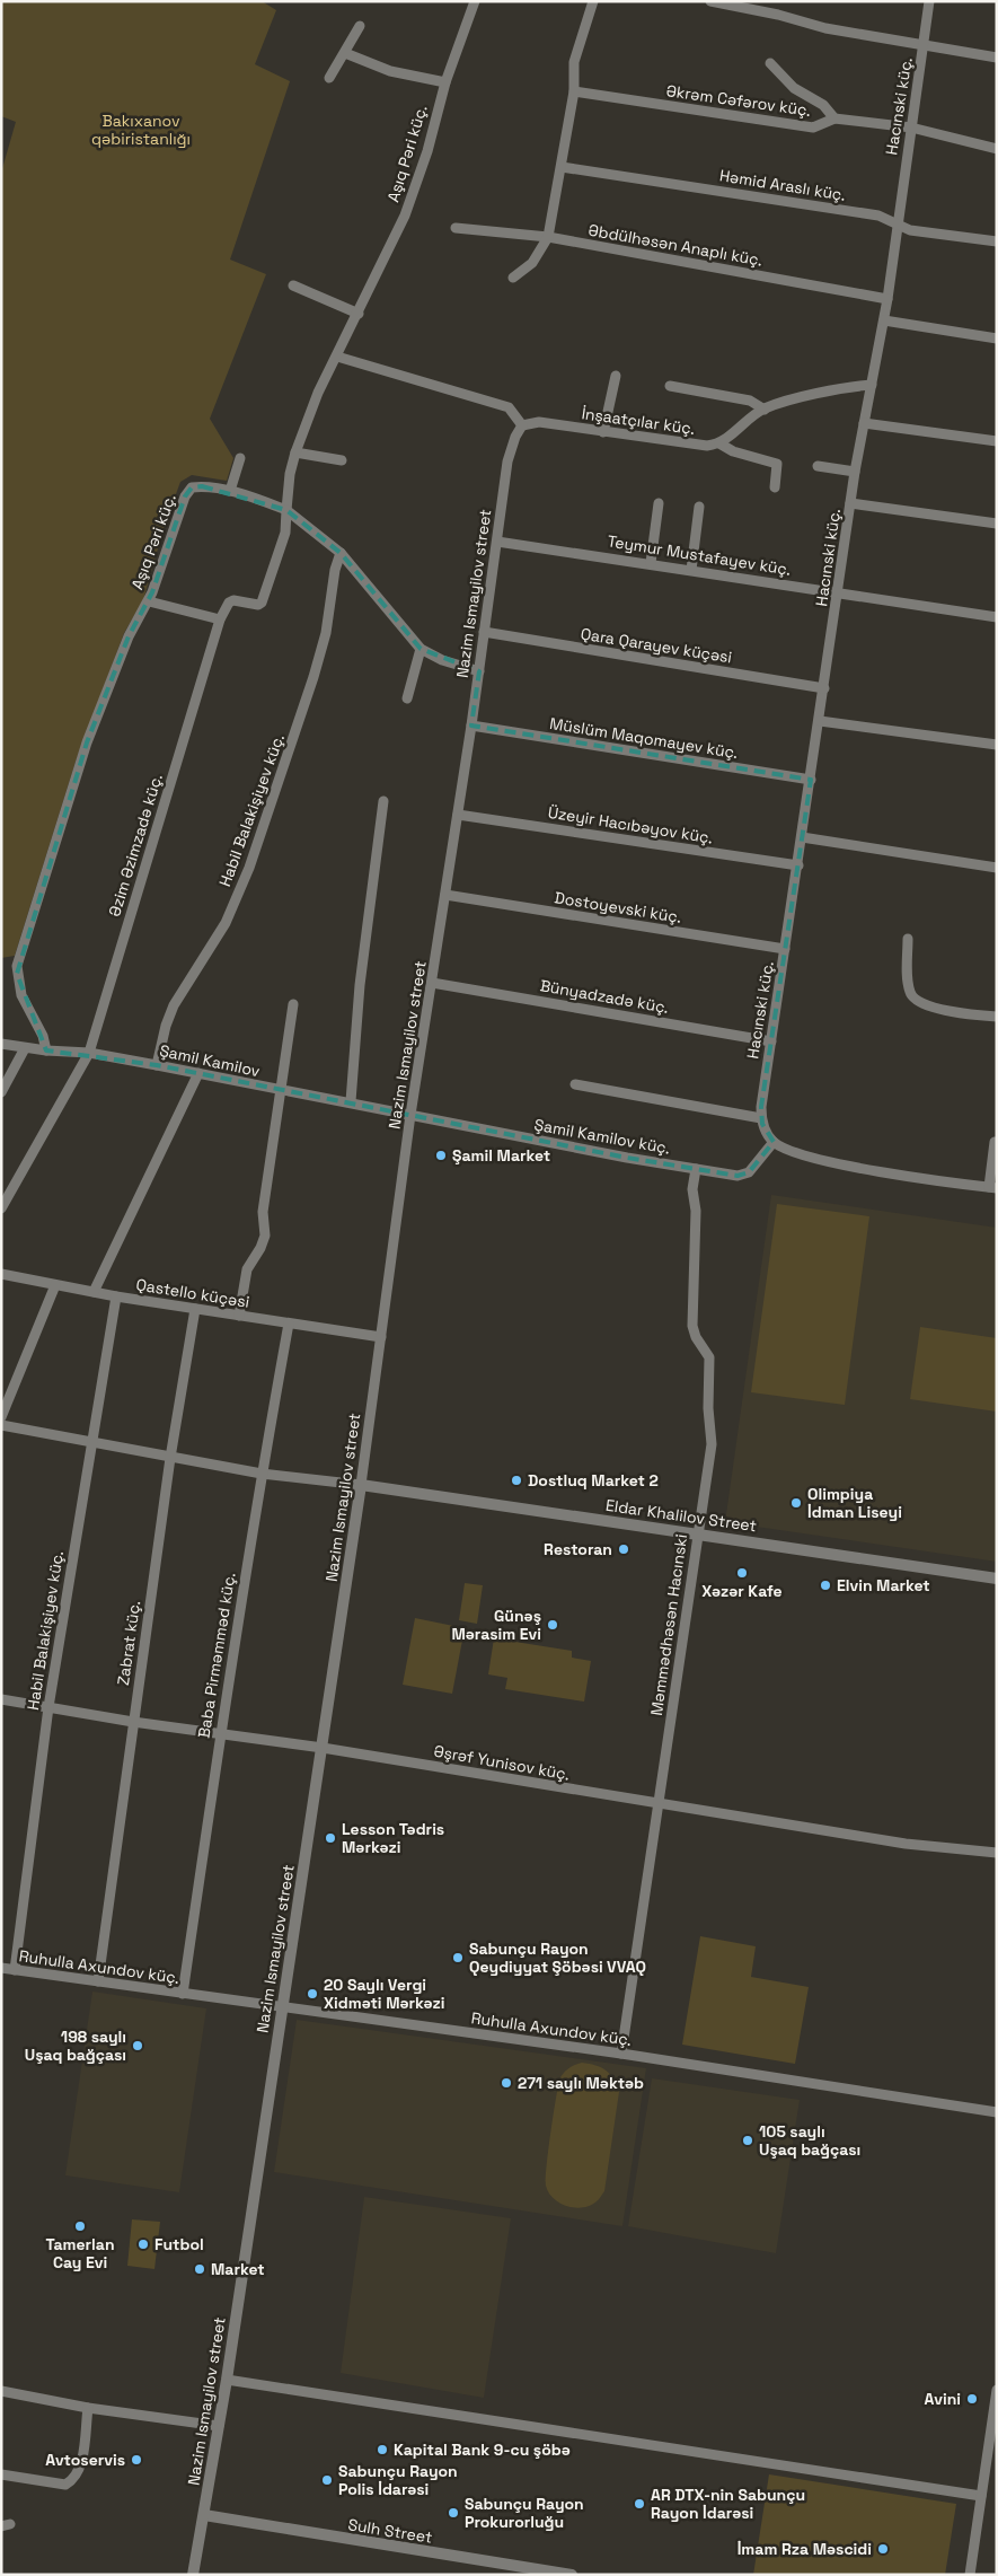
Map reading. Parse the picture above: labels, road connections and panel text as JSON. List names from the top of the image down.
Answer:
{
  "streets": {
    "street": [
      "Əkrəm Cəfərov küç.",
      "Hacınski küç.",
      "Aşıq Pəri küç.",
      "Həmid Araslı küç.",
      "Əbdülhəsən Anaplı küç.",
      "İnşaatçılar küç.",
      "Teymur Mustafayev küç.",
      "Nazim Ismayilov street",
      "Qara Qarayev küçəsi",
      "Müslüm Maqomayev küç.",
      "Habil Balakişiyev küç.",
      "Üzeyir Hacıbəyov küç.",
      "Əzim Əzimzadə küç.",
      "Dostoyevski küç.",
      "Bünyadzadə küç.",
      "Şamil Kamilov",
      "Şamil Kamilov küç.",
      "Qastello küçəsi",
      "Eldar Khalilov Street",
      "Məmmədhəsən Hacınski",
      "Zabrat küç.",
      "Baba Pirməmməd küç.",
      "Əşrəf Yunisov küç.",
      "Ruhulla Axundov küç.",
      "Sulh Street"
    ]
  },
  "crossings": [
    ["Əkrəm Cəfərov küç.", "Hacınski küç."],
    ["Hacınski küç.", "Həmid Araslı küç."],
    ["Hacınski küç.", "Əbdülhəsən Anaplı küç."],
    ["Hacınski küç.", "Teymur Mustafayev küç."],
    ["Hacınski küç.", "Qara Qarayev küçəsi"],
    ["Hacınski küç.", "Müslüm Maqomayev küç."],
    ["Hacınski küç.", "Üzeyir Hacıbəyov küç."],
    ["Hacınski küç.", "Dostoyevski küç."],
    ["Hacınski küç.", "Bünyadzadə küç."],
    ["Aşıq Pəri küç.", "Əzim Əzimzadə küç."],
    ["Aşıq Pəri küç.", "Şamil Kamilov"],
    ["İnşaatçılar küç.", "Nazim Ismayilov street"],
    ["Teymur Mustafayev küç.", "Nazim Ismayilov street"],
    ["Nazim Ismayilov street", "Qara Qarayev küçəsi"],
    ["Nazim Ismayilov street", "Müslüm Maqomayev küç."],
    ["Nazim Ismayilov street", "Üzeyir Hacıbəyov küç."],
    ["Nazim Ismayilov street", "Dostoyevski küç."],
    ["Nazim Ismayilov street", "Bünyadzadə küç."],
    ["Nazim Ismayilov street", "Şamil Kamilov"],
    ["Nazim Ismayilov street", "Şamil Kamilov küç."],
    ["Nazim Ismayilov street", "Qastello küçəsi"],
    ["Nazim Ismayilov street", "Eldar Khalilov Street"],
    ["Nazim Ismayilov street", "Əşrəf Yunisov küç."],
    ["Nazim Ismayilov street", "Ruhulla Axundov küç."],
    ["Nazim Ismayilov street", "Sulh Street"],
    ["Habil Balakişiyev küç.", "Şamil Kamilov"],
    ["Habil Balakişiyev küç.", "Qastello küçəsi"],
    ["Habil Balakişiyev küç.", "Əşrəf Yunisov küç."],
    ["Habil Balakişiyev küç.", "Ruhulla Axundov küç."],
    ["Əzim Əzimzadə küç.", "Şamil Kamilov"],
    ["Şamil Kamilov", "Şamil Kamilov küç."],
    ["Şamil Kamilov küç.", "Məmmədhəsən Hacınski"],
    ["Qastello küçəsi", "Zabrat küç."],
    ["Qastello küçəsi", "Baba Pirməmməd küç."],
    ["Eldar Khalilov Street", "Məmmədhəsən Hacınski"],
    ["Məmmədhəsən Hacınski", "Əşrəf Yunisov küç."],
    ["Məmmədhəsən Hacınski", "Ruhulla Axundov küç."],
    ["Zabrat küç.", "Əşrəf Yunisov küç."],
    ["Zabrat küç.", "Ruhulla Axundov küç."],
    ["Baba Pirməmməd küç.", "Əşrəf Yunisov küç."],
    ["Baba Pirməmməd küç.", "Ruhulla Axundov küç."]
  ],
  "parks": ["Bakıxanov qəbiristanlığı"],
  "places": [
    "Şamil Market",
    "Dostluq Market 2",
    "Olimpiya İdman Liseyi",
    "Restoran",
    "Xəzər Kafe",
    "Elvin Market",
    "Günəş Mərasim Evi",
    "Lesson Tədris Mərkəzi",
    "Sabunçu Rayon Qeydiyyat Şöbəsi VVAQ",
    "20 Saylı Vergi Xidməti Mərkəzi",
    "198 saylı Uşaq bağçası",
    "271 saylı Məktəb",
    "105 saylı Uşaq bağçası",
    "Tamerlan Cay Evi",
    "Futbol",
    "Market",
    "Avini",
    "Kapital Bank 9-cu şöbə",
    "Avtoservis",
    "Sabunçu Rayon Polis İdarəsi",
    "AR DTX-nin Sabunçu Rayon İdarəsi",
    "Sabunçu Rayon Prokurorluğu",
    "İmam Rza Məscidi"
  ]
}
